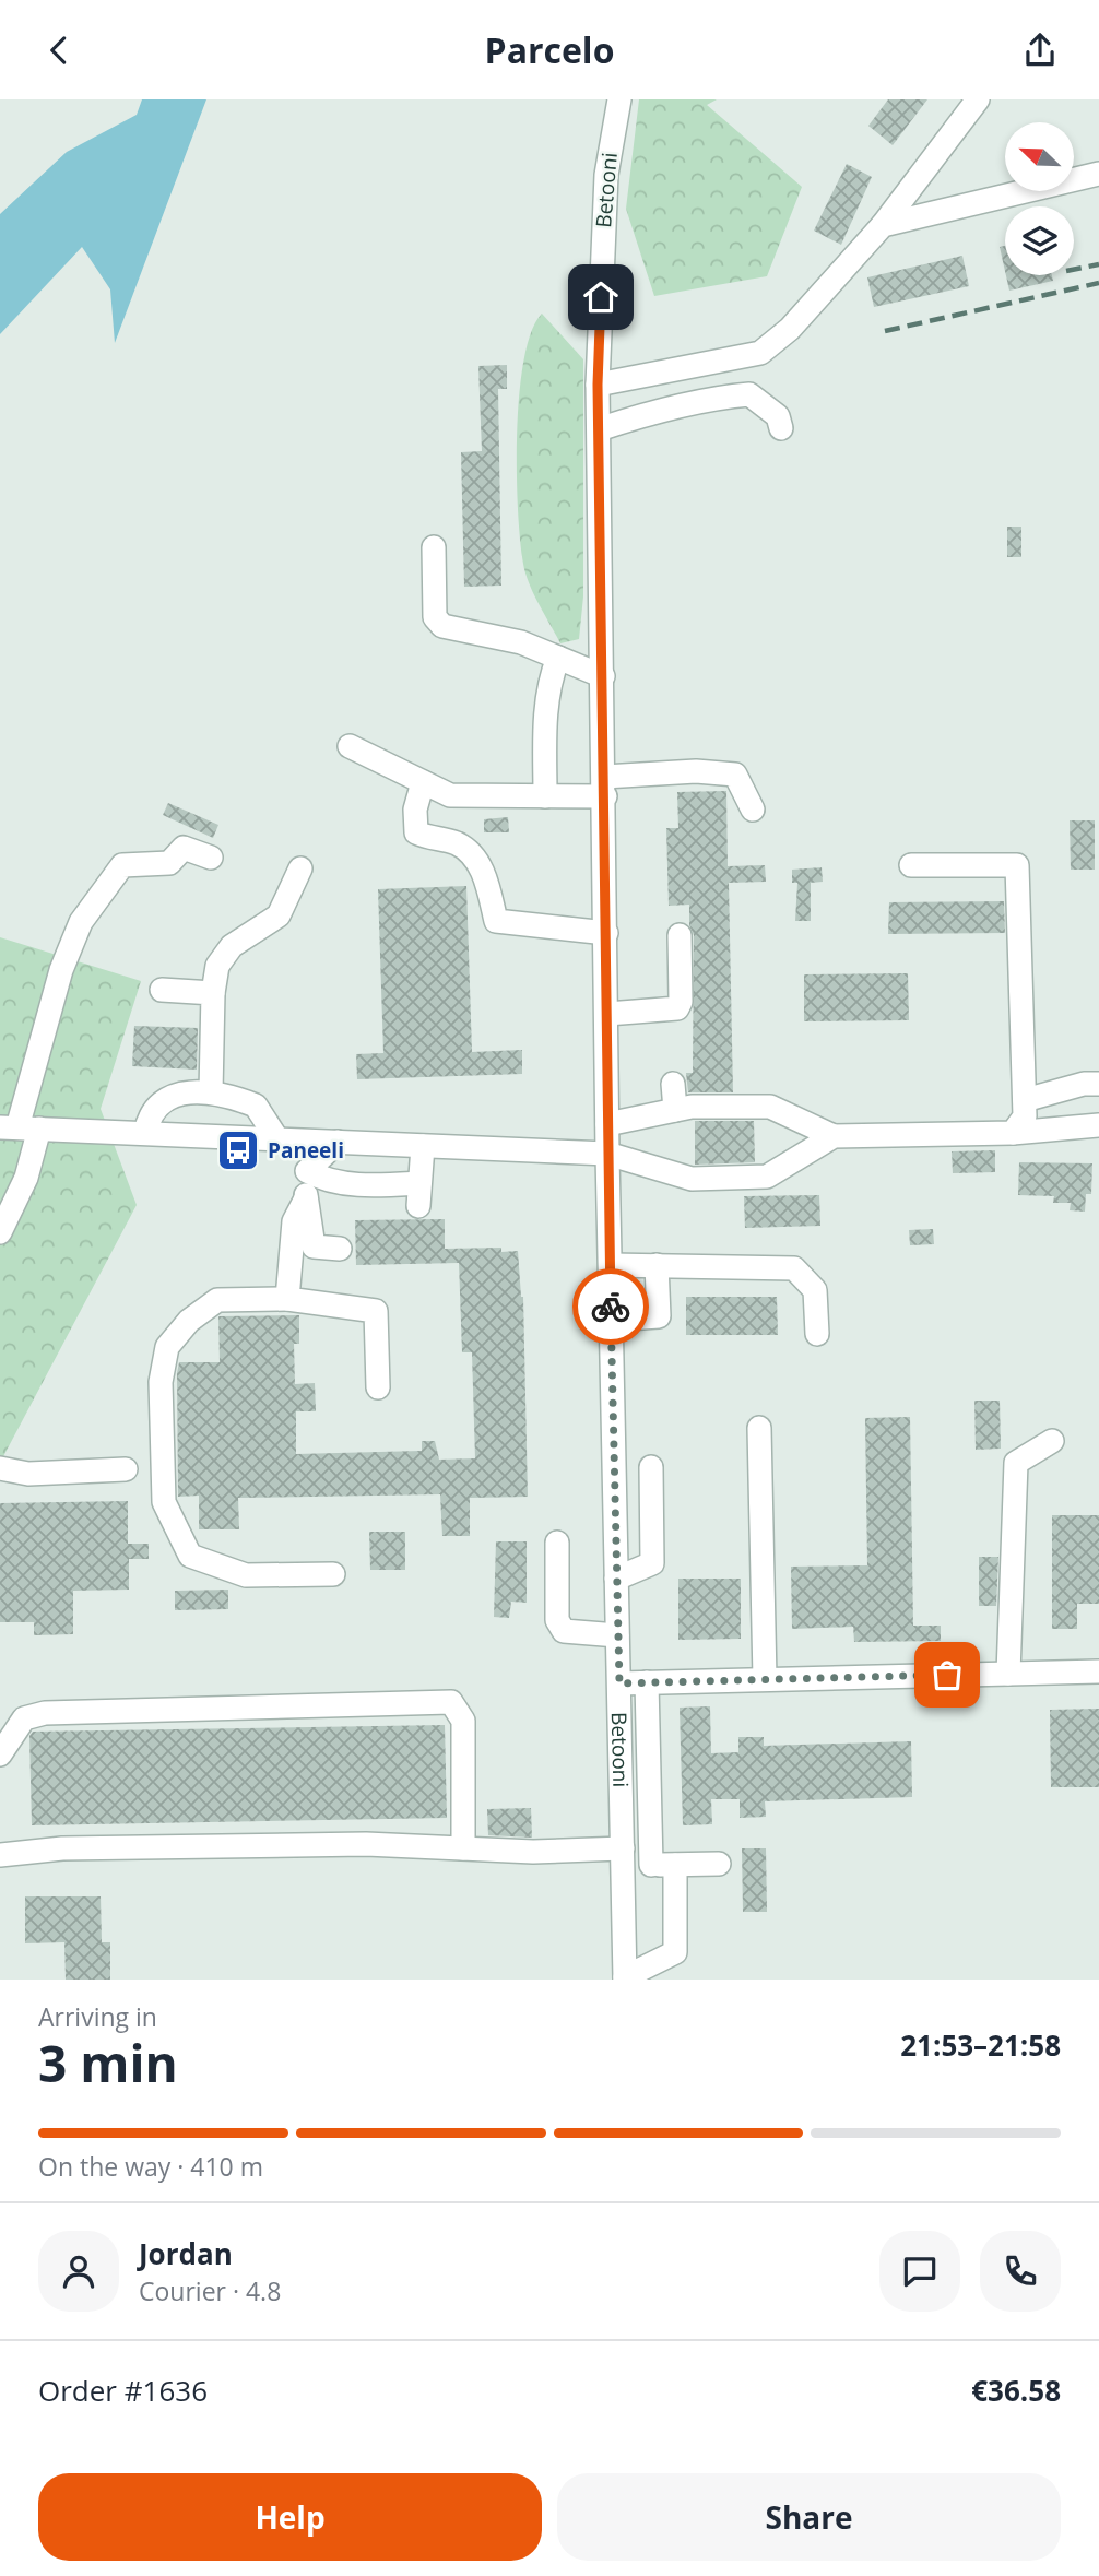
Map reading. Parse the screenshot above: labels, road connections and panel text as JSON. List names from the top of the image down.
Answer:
{
  "streets": {
    "street": ["Betooni"]
  },
  "places": {
    "bus stop": ["Paneeli"]
  },
  "north": "top left",
  "page": {
    "header": "Parcelo",
    "heading": ["3 min", "Arriving in", "21:53–21:58"],
    "panel": [
      "Jordan",
      "Courier · 4.8",
      "Order #1636",
      "€36.58"
    ],
    "bar": "On the way · 410 m",
    "buttons": ["Help", "Share"]
  }
}
